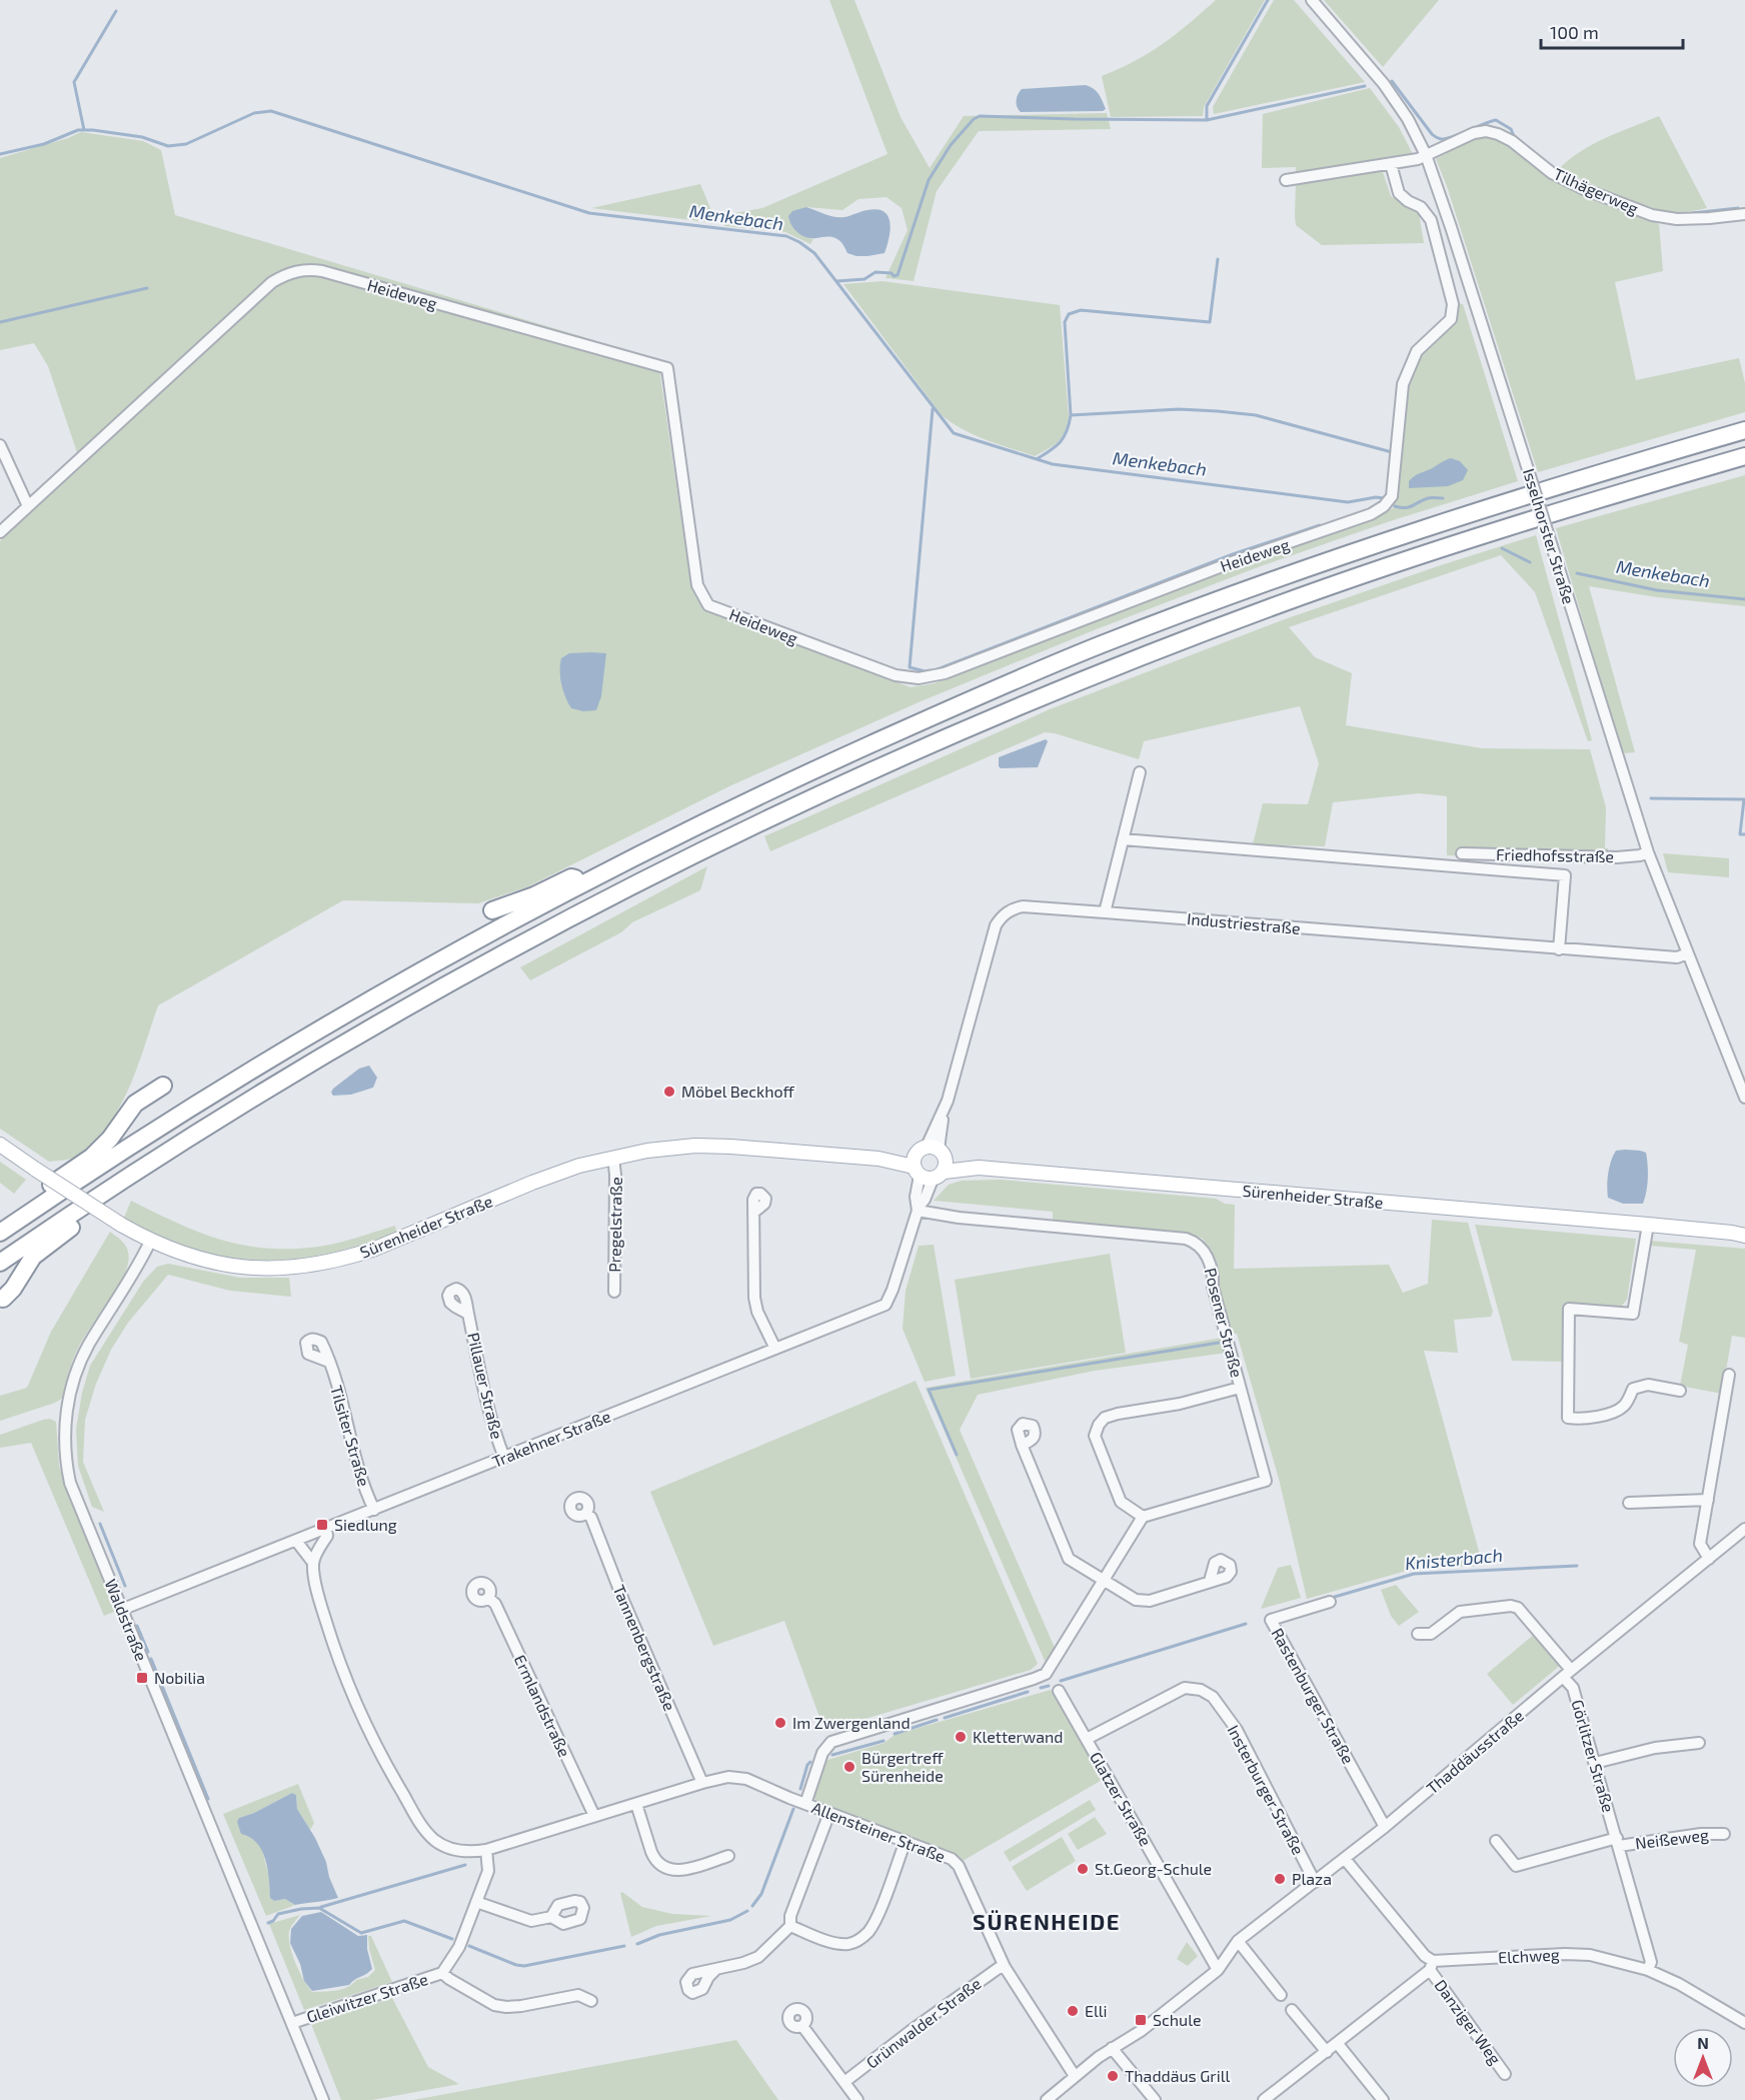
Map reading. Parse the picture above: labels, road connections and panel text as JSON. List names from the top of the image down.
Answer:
{
  "streets": {
    "main road": ["Sürenheider Straße"],
    "street": [
      "Tilhägerweg",
      "Heideweg",
      "Isselhorster Straße",
      "Friedhofsstraße",
      "Industriestraße",
      "Pregelstraße",
      "Posener Straße",
      "Pillauer Straße",
      "Tilsiter Straße",
      "Trakehner Straße",
      "Waldstraße",
      "Tannenbergstraße",
      "Rastenburger Straße",
      "Ermlandstraße",
      "Thaddäusstraße",
      "Görlitzer Straße",
      "Insterburger Straße",
      "Glatzer Straße",
      "Allensteiner Straße",
      "Neißeweg",
      "Elchweg",
      "Gleiwitzer Straße",
      "Danziger Weg",
      "Grünwalder Straße"
    ]
  },
  "crossings": [
    ["Tilhägerweg", "Isselhorster Straße"],
    ["Isselhorster Straße", "Friedhofsstraße"],
    ["Isselhorster Straße", "Industriestraße"],
    ["Industriestraße", "Sürenheider Straße"],
    ["Industriestraße", "Trakehner Straße"],
    ["Sürenheider Straße", "Pregelstraße"],
    ["Sürenheider Straße", "Trakehner Straße"],
    ["Sürenheider Straße", "Waldstraße"],
    ["Posener Straße", "Trakehner Straße"],
    ["Pillauer Straße", "Trakehner Straße"],
    ["Tilsiter Straße", "Trakehner Straße"],
    ["Trakehner Straße", "Waldstraße"],
    ["Waldstraße", "Gleiwitzer Straße"],
    ["Tannenbergstraße", "Allensteiner Straße"],
    ["Rastenburger Straße", "Thaddäusstraße"],
    ["Ermlandstraße", "Allensteiner Straße"],
    ["Thaddäusstraße", "Görlitzer Straße"],
    ["Thaddäusstraße", "Insterburger Straße"],
    ["Thaddäusstraße", "Glatzer Straße"],
    ["Thaddäusstraße", "Allensteiner Straße"],
    ["Görlitzer Straße", "Neißeweg"],
    ["Görlitzer Straße", "Elchweg"],
    ["Insterburger Straße", "Glatzer Straße"],
    ["Allensteiner Straße", "Gleiwitzer Straße"],
    ["Allensteiner Straße", "Grünwalder Straße"],
    ["Elchweg", "Danziger Weg"]
  ],
  "districts": ["SÜRENHEIDE"],
  "water": ["Menkebach", "Knisterbach"],
  "places": {
    "other": [
      "Möbel Beckhoff",
      "Im Zwergenland",
      "Kletterwand",
      "Bürgertreff Sürenheide",
      "St.Georg-Schule",
      "Plaza",
      "Elli",
      "Thaddäus Grill"
    ],
    "transit": ["Siedlung", "Nobilia", "Schule"]
  },
  "scale_bar": "100 m",
  "north": "top"
}
